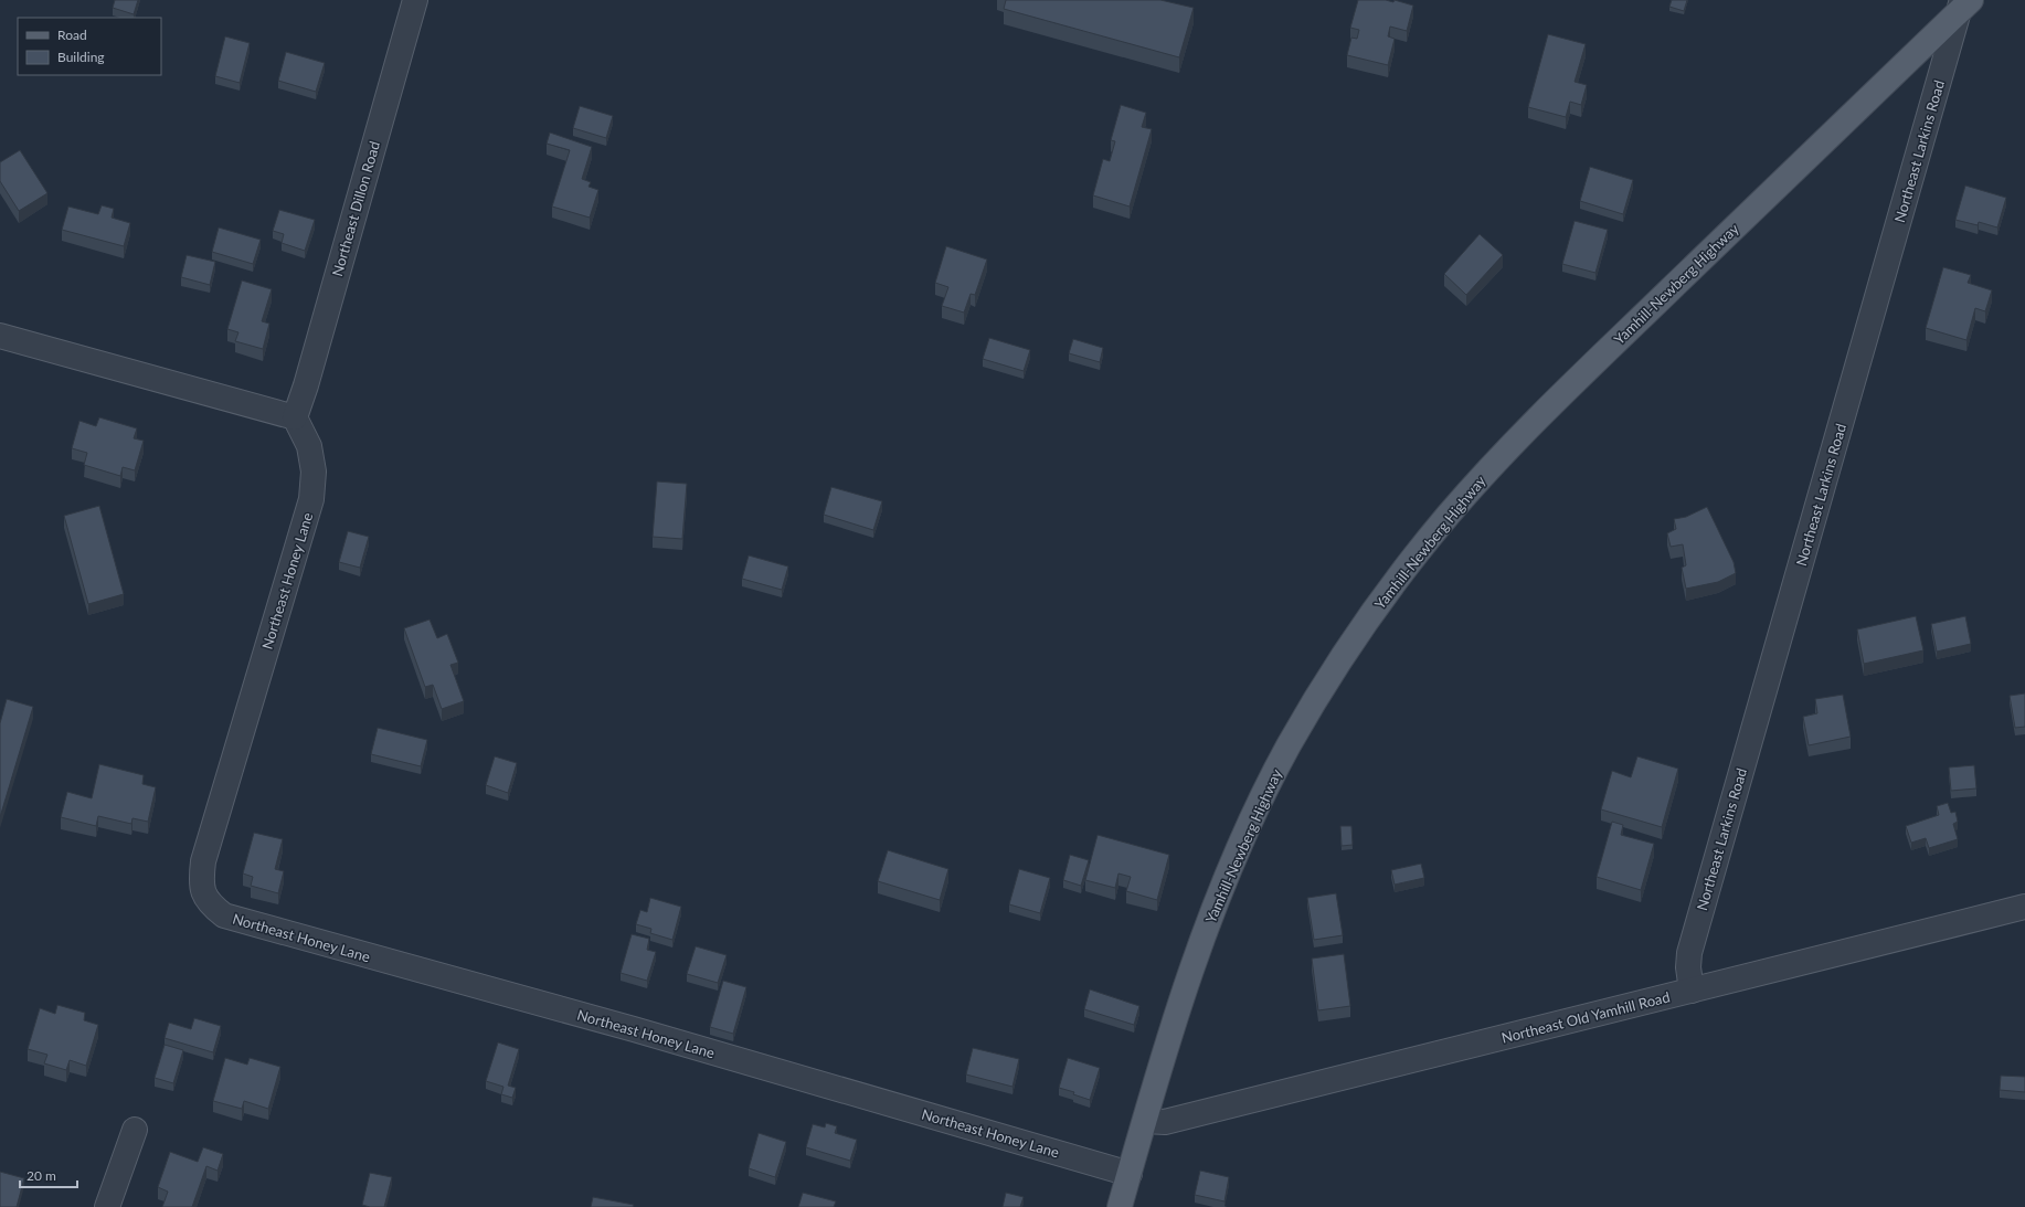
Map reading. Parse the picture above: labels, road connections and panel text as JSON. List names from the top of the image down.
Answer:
{
  "streets": {
    "main road": ["Yamhill-Newberg Highway"],
    "street": [
      "Northeast Larkins Road",
      "Northeast Dillon Road",
      "Northeast Honey Lane",
      "Northeast Old Yamhill Road"
    ]
  },
  "crossings": [
    ["Northeast Larkins Road", "Yamhill-Newberg Highway"],
    ["Northeast Larkins Road", "Northeast Old Yamhill Road"],
    ["Northeast Dillon Road", "Northeast Honey Lane"],
    ["Yamhill-Newberg Highway", "Northeast Honey Lane"],
    ["Yamhill-Newberg Highway", "Northeast Old Yamhill Road"]
  ],
  "legend": ["Road", "Building"],
  "scale_bar": "20 m"
}
